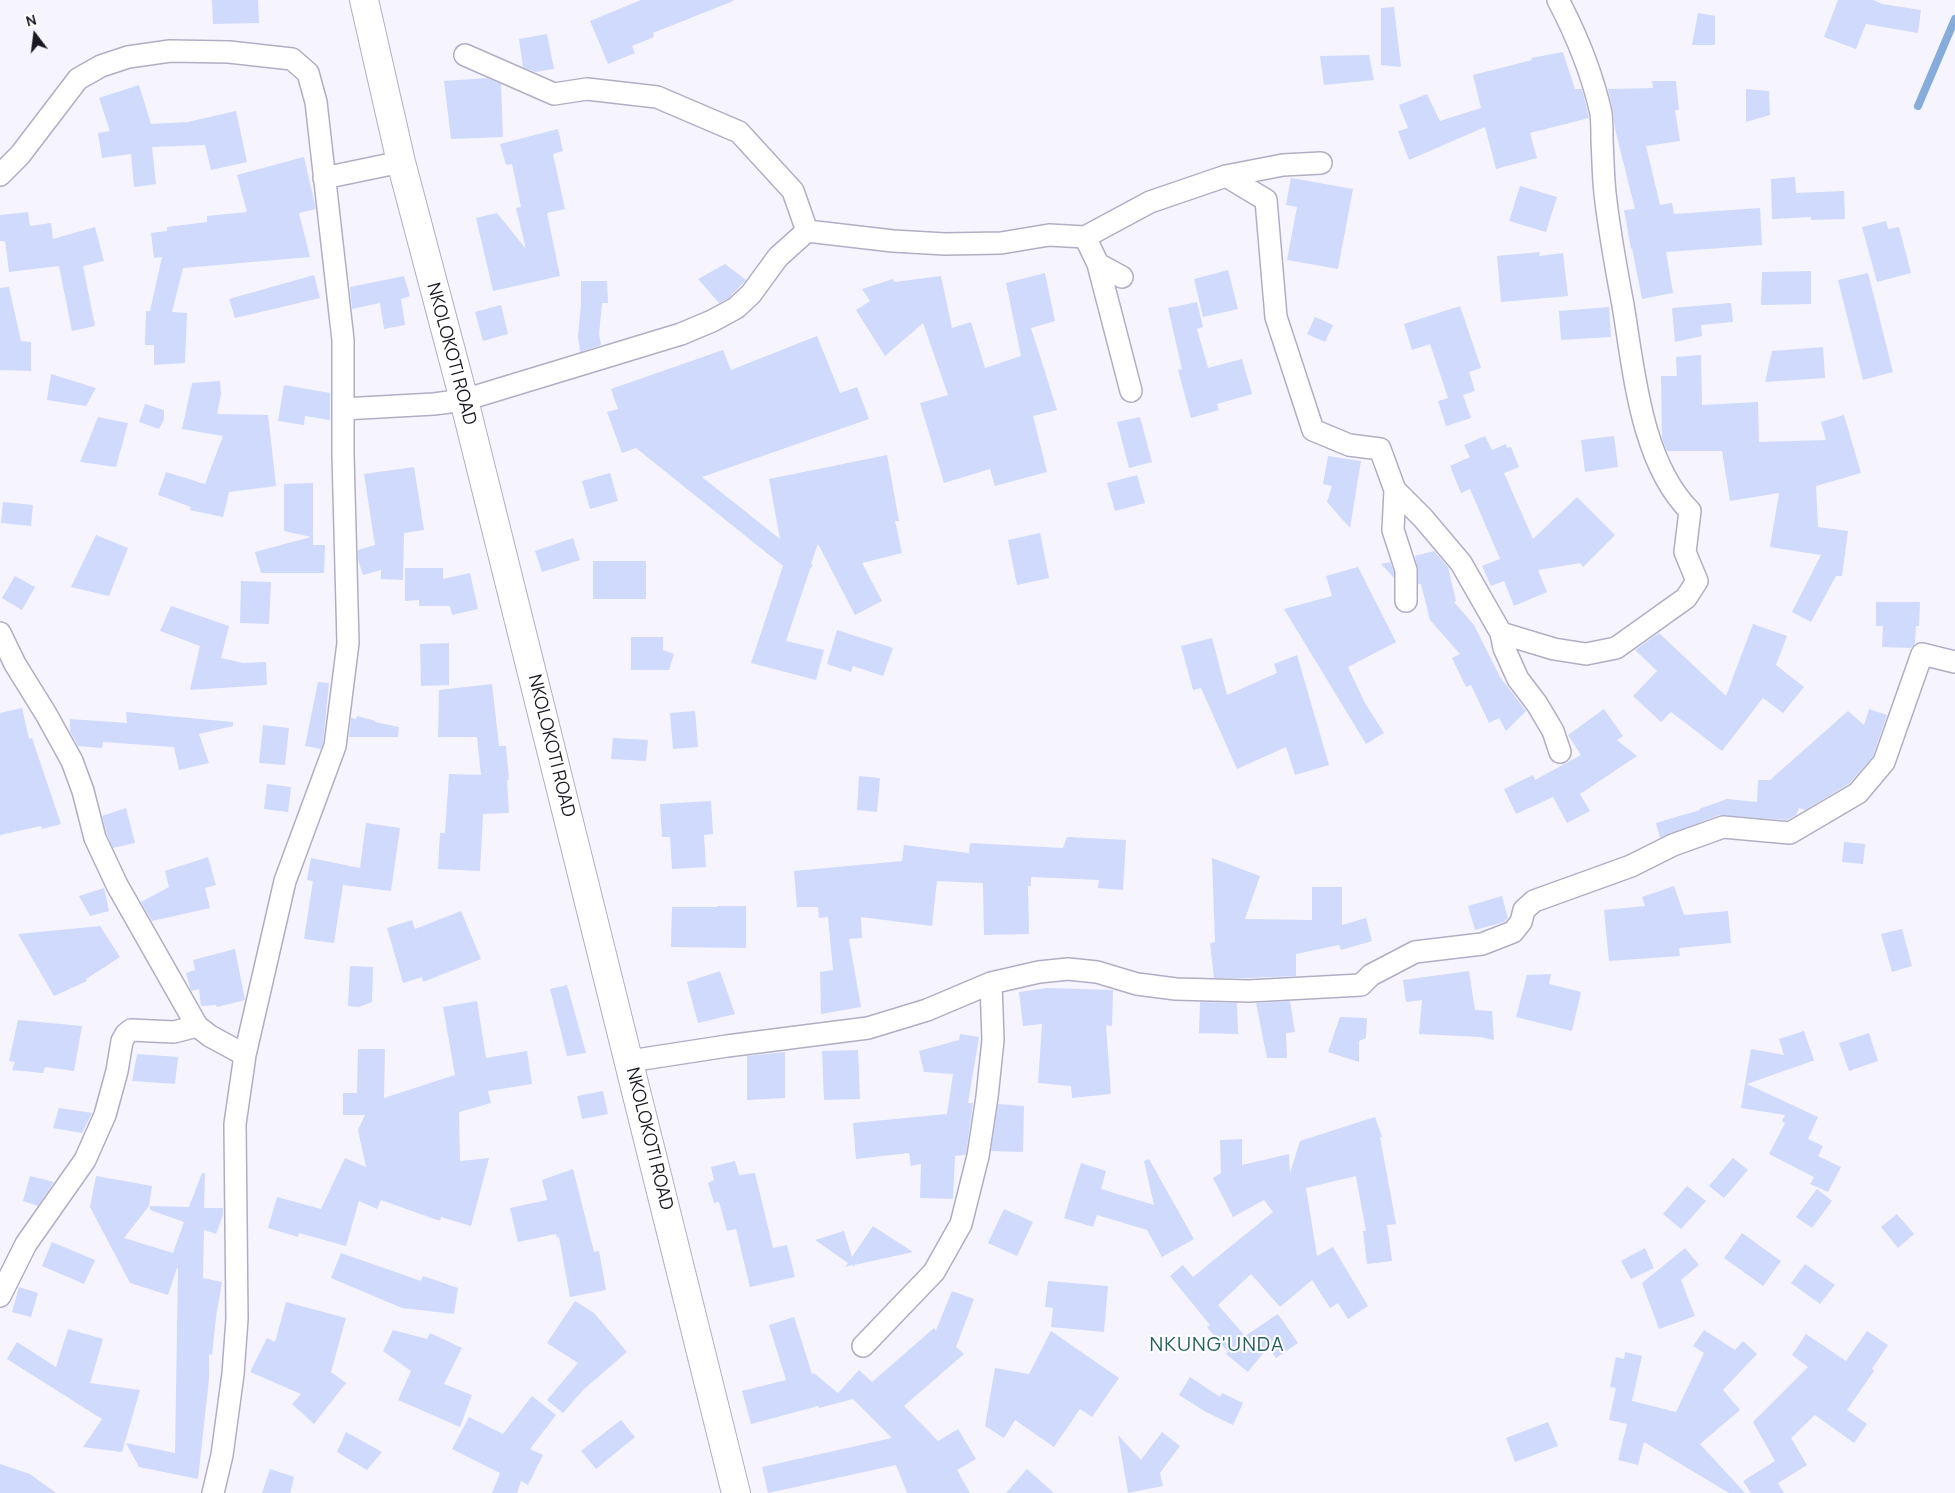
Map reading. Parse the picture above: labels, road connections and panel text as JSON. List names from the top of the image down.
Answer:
{
  "streets": {
    "main road": ["NKOLOKOTI ROAD"]
  },
  "districts": ["NKUNG'UNDA"],
  "north": "top"
}
